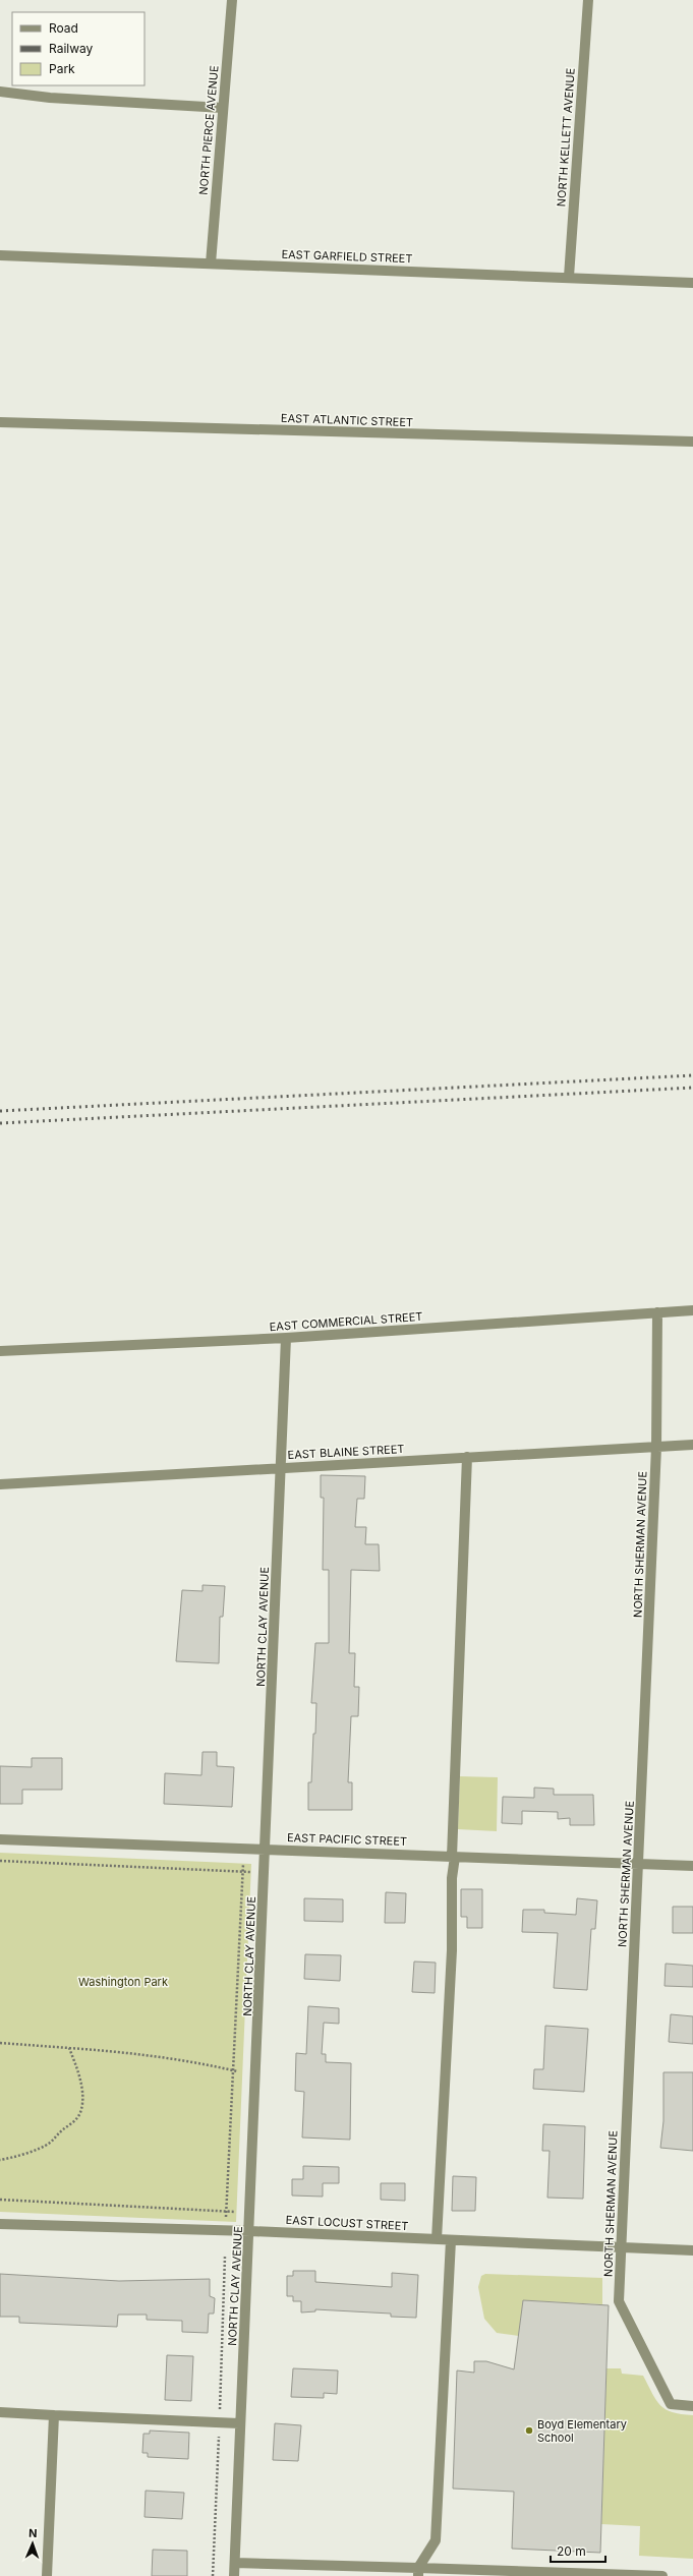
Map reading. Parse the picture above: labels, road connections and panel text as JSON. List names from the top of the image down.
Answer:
{
  "streets": {
    "street": [
      "NORTH PIERCE AVENUE",
      "NORTH KELLETT AVENUE",
      "EAST GARFIELD STREET",
      "EAST ATLANTIC STREET",
      "EAST COMMERCIAL STREET",
      "EAST BLAINE STREET",
      "NORTH SHERMAN AVENUE",
      "NORTH CLAY AVENUE",
      "EAST PACIFIC STREET",
      "EAST LOCUST STREET"
    ]
  },
  "crossings": [
    ["NORTH PIERCE AVENUE", "EAST GARFIELD STREET"],
    ["NORTH KELLETT AVENUE", "EAST GARFIELD STREET"],
    ["EAST COMMERCIAL STREET", "NORTH SHERMAN AVENUE"],
    ["EAST COMMERCIAL STREET", "NORTH CLAY AVENUE"],
    ["EAST BLAINE STREET", "NORTH SHERMAN AVENUE"],
    ["EAST BLAINE STREET", "NORTH CLAY AVENUE"],
    ["NORTH SHERMAN AVENUE", "EAST PACIFIC STREET"],
    ["NORTH SHERMAN AVENUE", "EAST LOCUST STREET"],
    ["NORTH CLAY AVENUE", "EAST PACIFIC STREET"],
    ["NORTH CLAY AVENUE", "EAST LOCUST STREET"]
  ],
  "parks": ["Washington Park"],
  "places": ["Boyd Elementary School"],
  "legend": ["Road", "Railway", "Park"],
  "scale_bar": "20 m",
  "north": "top"
}
